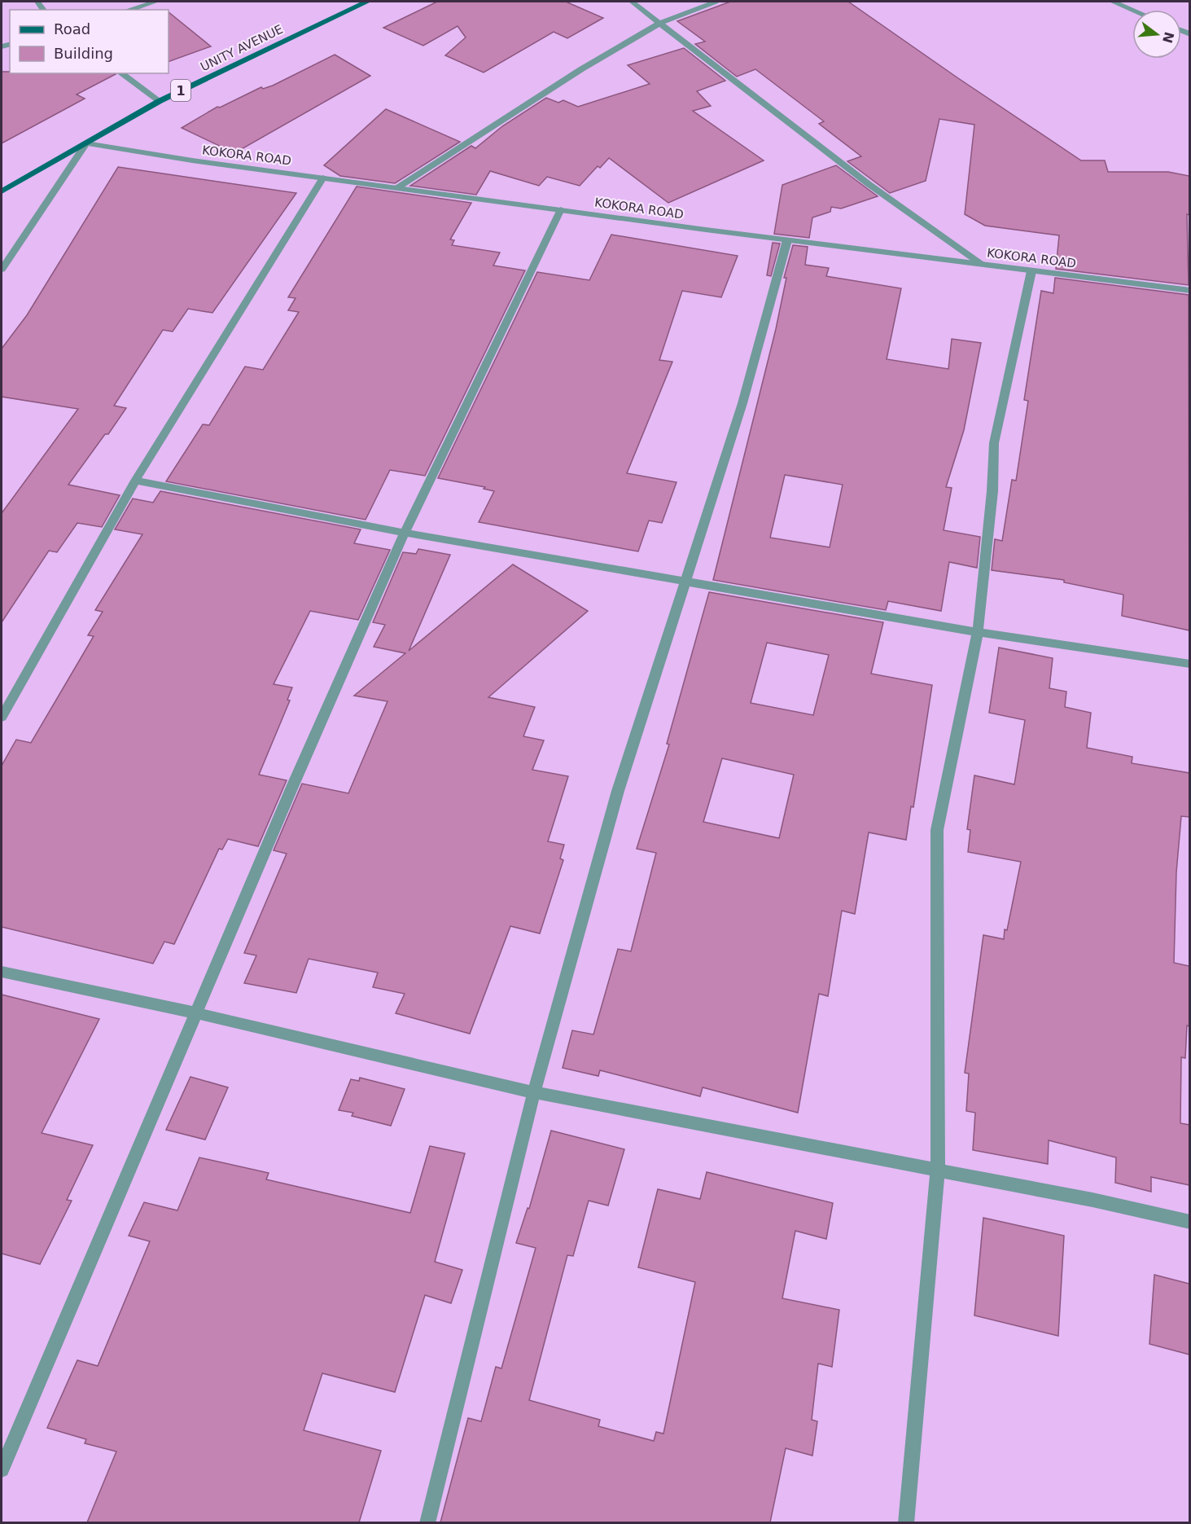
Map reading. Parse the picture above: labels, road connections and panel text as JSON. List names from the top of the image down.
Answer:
{
  "streets": {
    "main road": ["UNITY AVENUE", "1"],
    "street": ["KOKORA ROAD"]
  },
  "crossings": [
    ["UNITY AVENUE", "KOKORA ROAD"]
  ],
  "legend": ["Road", "Building"],
  "north": "right"
}
